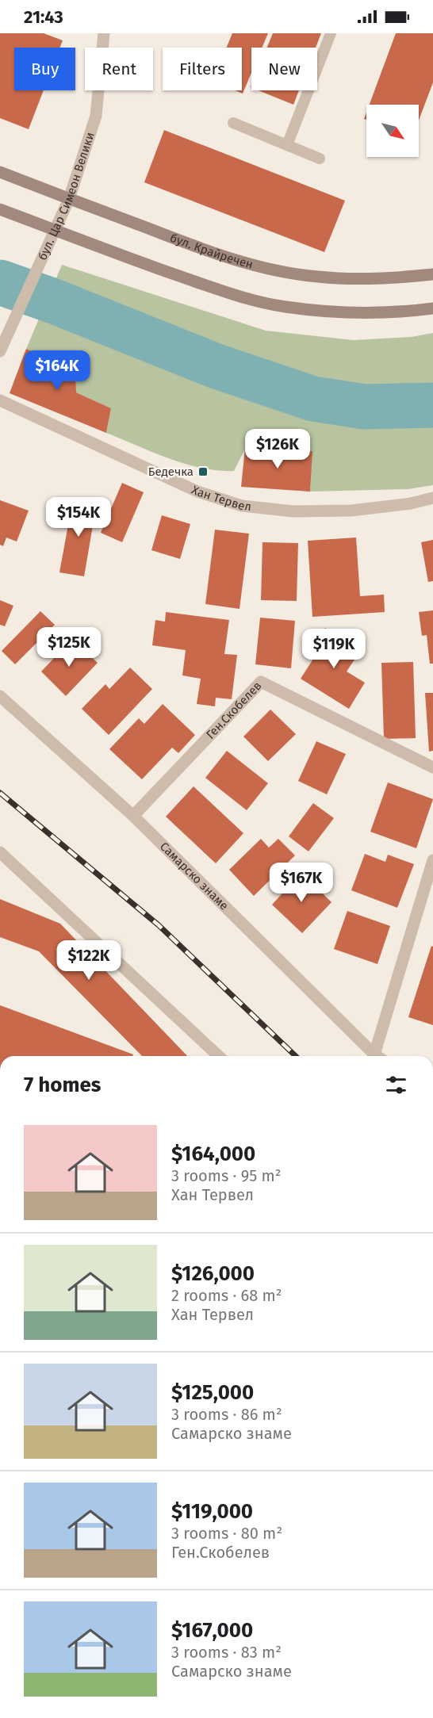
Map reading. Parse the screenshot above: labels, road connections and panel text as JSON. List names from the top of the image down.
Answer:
{
  "streets": {
    "main road": ["бул. Крайречен"],
    "street": [
      "бул. Цар Симеон Велики",
      "Хан Тервел",
      "Ген.Скобелев",
      "Самарско знаме"
    ]
  },
  "crossings": [
    ["бул. Цар Симеон Велики", "бул. Крайречен"],
    ["Ген.Скобелев", "Самарско знаме"]
  ],
  "places": {
    "transit": ["Бедечка"]
  },
  "north": "bottom right",
  "page": {
    "status": "21:43",
    "chip": [
      "Buy",
      "Rent",
      "Filters",
      "New"
    ],
    "price": [
      "$164K",
      "$126K",
      "$154K",
      "$125K",
      "$119K",
      "$167K",
      "$122K"
    ],
    "heading": "7 homes",
    "list": [
      {
        "name": "$164,000",
        "note": "3 rooms · 95 m² · Хан Тервел"
      },
      {
        "name": "$126,000",
        "note": "2 rooms · 68 m² · Хан Тервел"
      },
      {
        "name": "$125,000",
        "note": "3 rooms · 86 m² · Самарско знаме"
      },
      {
        "name": "$119,000",
        "note": "3 rooms · 80 m² · Ген.Скобелев"
      },
      {
        "name": "$167,000",
        "note": "3 rooms · 83 m² · Самарско знаме"
      }
    ]
  }
}
